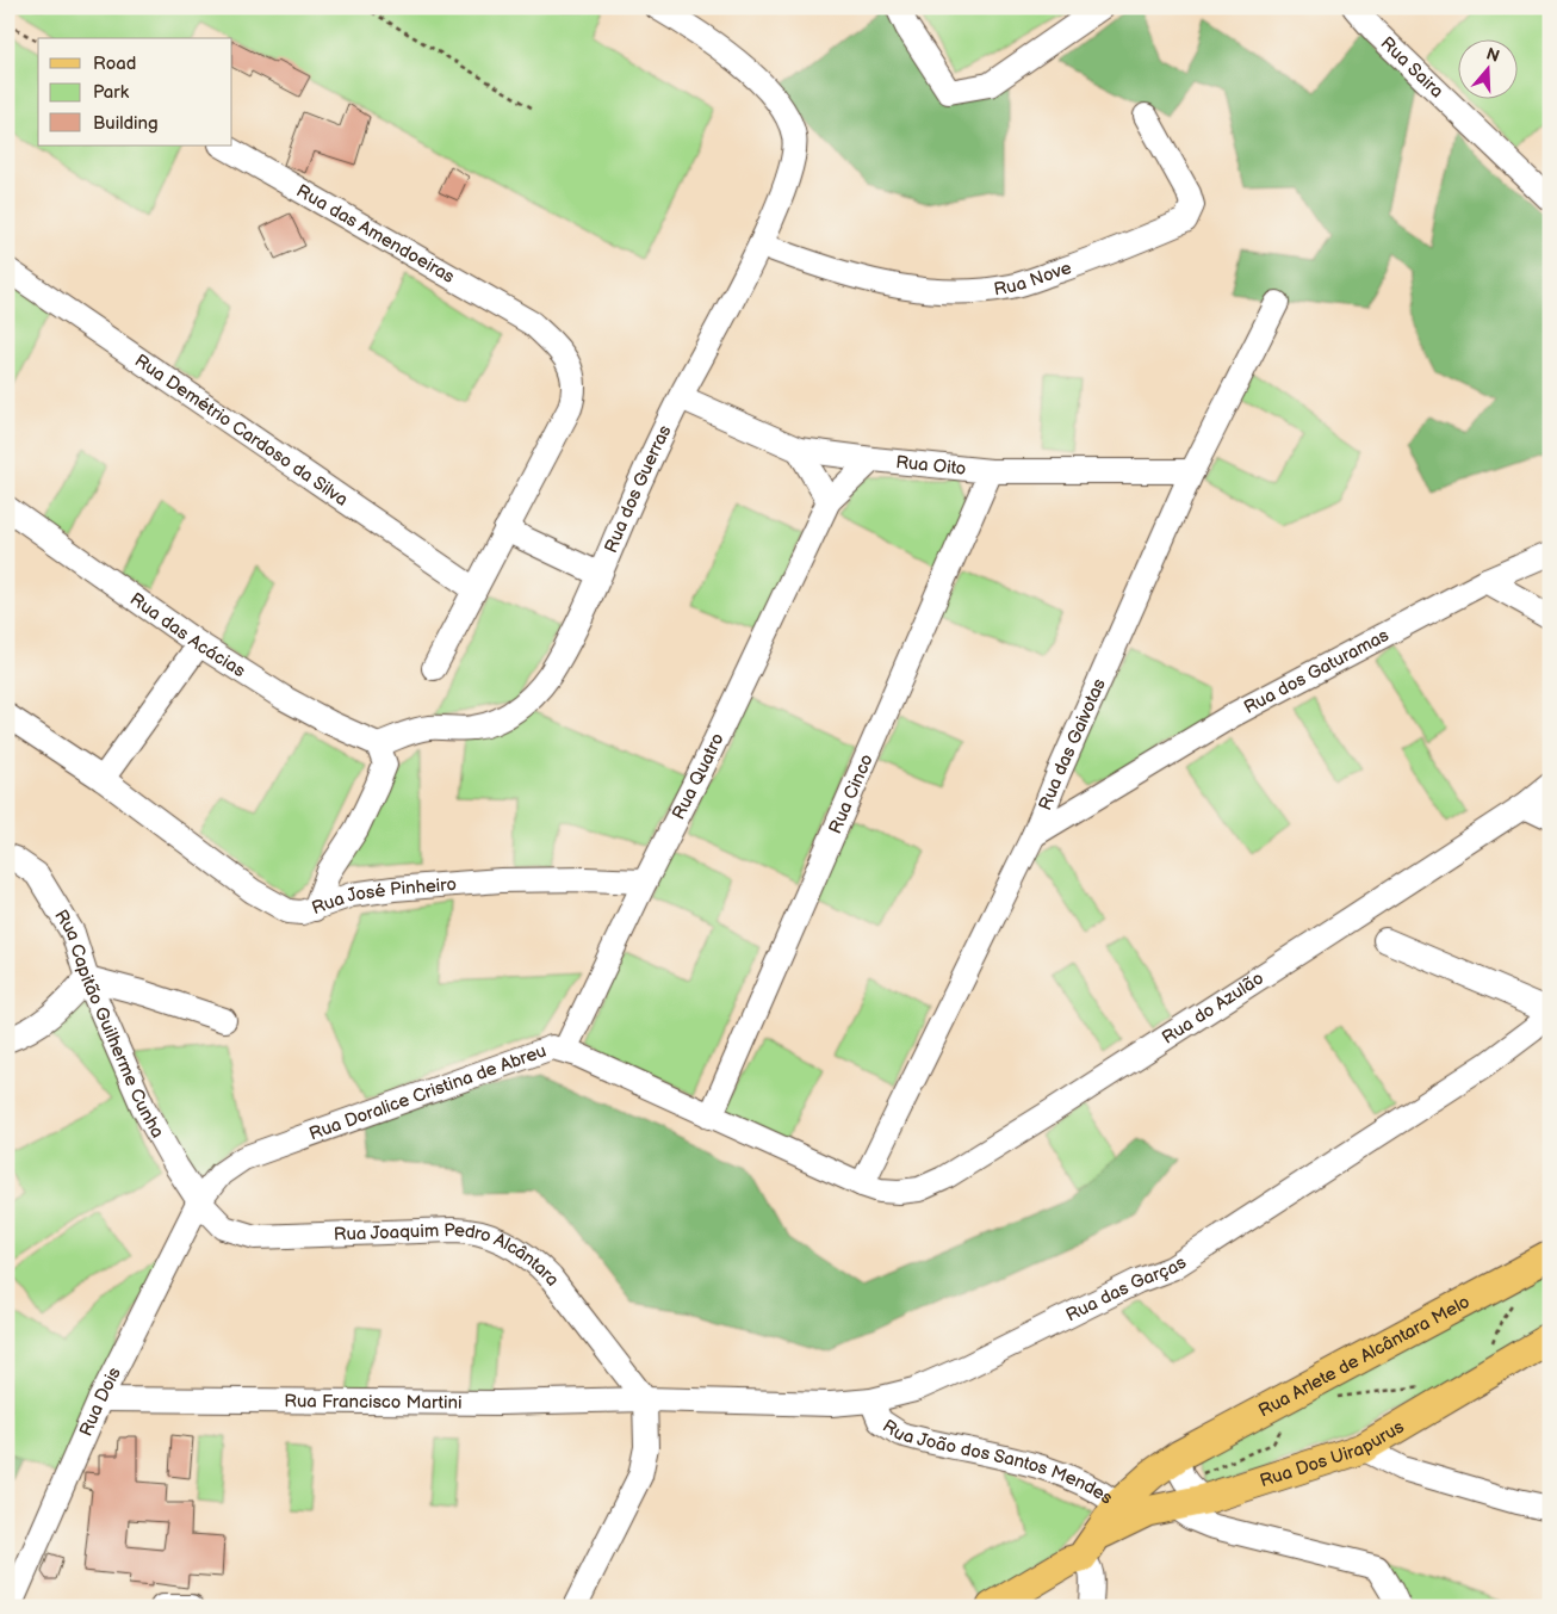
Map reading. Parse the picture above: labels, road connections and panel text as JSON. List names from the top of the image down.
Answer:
{
  "streets": {
    "main road": ["Rua Arlete de Alcântara Melo", "Rua Dos Uirapurus"],
    "street": [
      "Rua Saira",
      "Rua das Amendoeiras",
      "Rua Nove",
      "Rua Demétrio Cardoso da Silva",
      "Rua Oito",
      "Rua dos Guerras",
      "Rua das Acácias",
      "Rua dos Gaturamas",
      "Rua das Gaivotas",
      "Rua Quatro",
      "Rua Cinco",
      "Rua José Pinheiro",
      "Rua do Azulão",
      "Rua Capitão Guilherme Cunha",
      "Rua Doralice Cristina de Abreu",
      "Rua Joaquim Pedro Alcântara",
      "Rua das Garças",
      "Rua Dois",
      "Rua Francisco Martini",
      "Rua João dos Santos Mendes"
    ]
  },
  "crossings": [
    ["Rua das Amendoeiras", "Rua Demétrio Cardoso da Silva"],
    ["Rua Nove", "Rua dos Guerras"],
    ["Rua Oito", "Rua dos Guerras"],
    ["Rua Oito", "Rua das Gaivotas"],
    ["Rua Oito", "Rua Quatro"],
    ["Rua Oito", "Rua Cinco"],
    ["Rua dos Guerras", "Rua das Acácias"],
    ["Rua dos Gaturamas", "Rua das Gaivotas"],
    ["Rua das Gaivotas", "Rua do Azulão"],
    ["Rua das Gaivotas", "Rua Doralice Cristina de Abreu"],
    ["Rua Quatro", "Rua José Pinheiro"],
    ["Rua Quatro", "Rua Doralice Cristina de Abreu"],
    ["Rua Cinco", "Rua Doralice Cristina de Abreu"],
    ["Rua do Azulão", "Rua Doralice Cristina de Abreu"],
    ["Rua Capitão Guilherme Cunha", "Rua Doralice Cristina de Abreu"],
    ["Rua Capitão Guilherme Cunha", "Rua Joaquim Pedro Alcântara"],
    ["Rua Capitão Guilherme Cunha", "Rua Dois"],
    ["Rua Doralice Cristina de Abreu", "Rua Joaquim Pedro Alcântara"],
    ["Rua Doralice Cristina de Abreu", "Rua Dois"],
    ["Rua Joaquim Pedro Alcântara", "Rua das Garças"],
    ["Rua Joaquim Pedro Alcântara", "Rua Dois"],
    ["Rua Joaquim Pedro Alcântara", "Rua Francisco Martini"],
    ["Rua das Garças", "Rua Francisco Martini"],
    ["Rua das Garças", "Rua João dos Santos Mendes"],
    ["Rua Arlete de Alcântara Melo", "Rua Dos Uirapurus"],
    ["Rua Dois", "Rua Francisco Martini"],
    ["Rua Dos Uirapurus", "Rua João dos Santos Mendes"]
  ],
  "legend": ["Road", "Park", "Building"],
  "north": "top"
}
